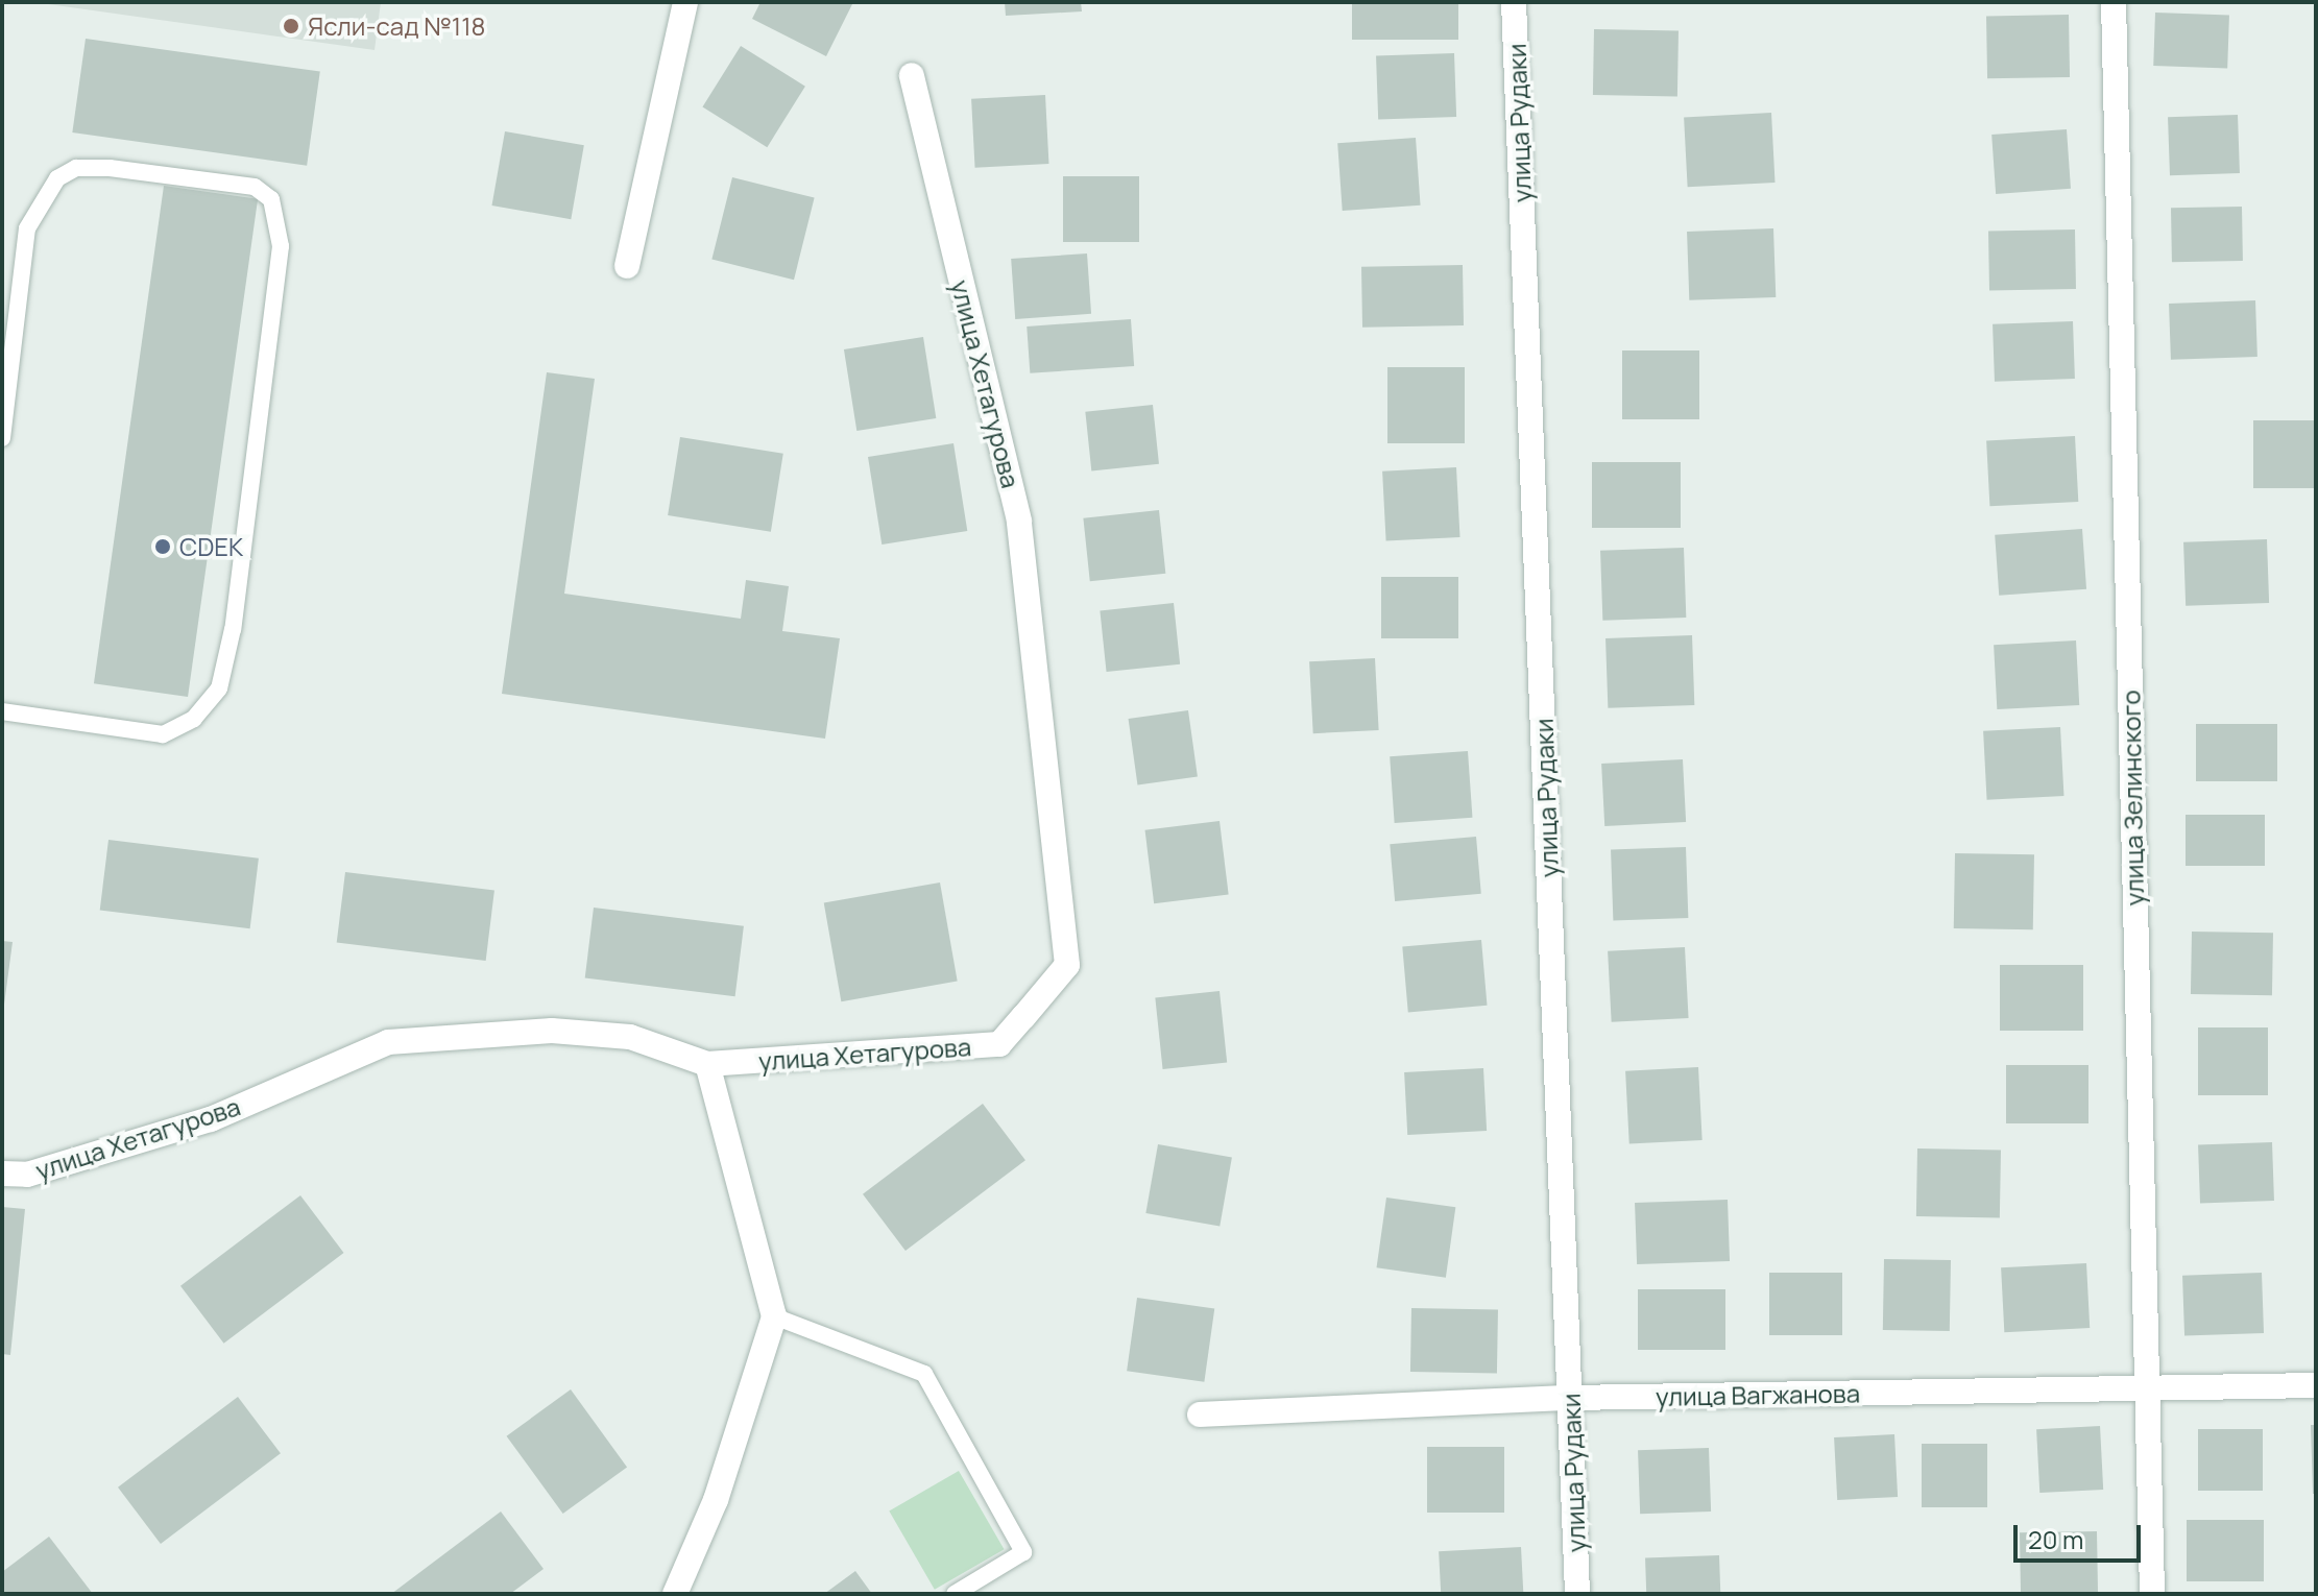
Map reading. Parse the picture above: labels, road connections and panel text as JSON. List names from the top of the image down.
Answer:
{
  "streets": {
    "street": [
      "улица Рудаки",
      "улица Хетагурова",
      "улица Зелинского",
      "улица Вагжанова"
    ]
  },
  "crossings": [
    ["улица Рудаки", "улица Вагжанова"],
    ["улица Зелинского", "улица Вагжанова"]
  ],
  "places": ["Ясли-сад №118", "CDEK"],
  "scale_bar": "20 m"
}
